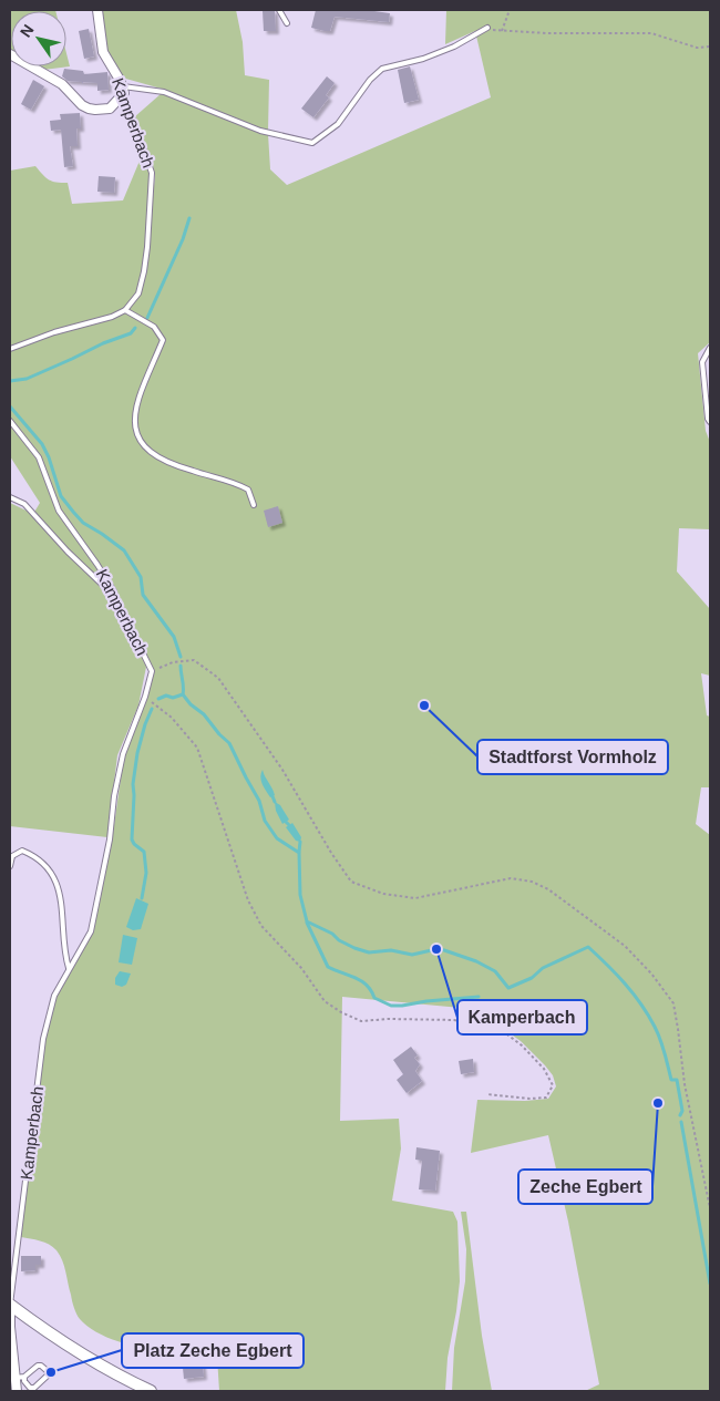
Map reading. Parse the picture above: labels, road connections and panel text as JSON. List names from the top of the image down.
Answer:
{
  "streets": {
    "street": ["Kamperbach"]
  },
  "places": [
    "Stadtforst Vormholz",
    "Kamperbach",
    "Zeche Egbert",
    "Platz Zeche Egbert"
  ],
  "north": "top left"
}
